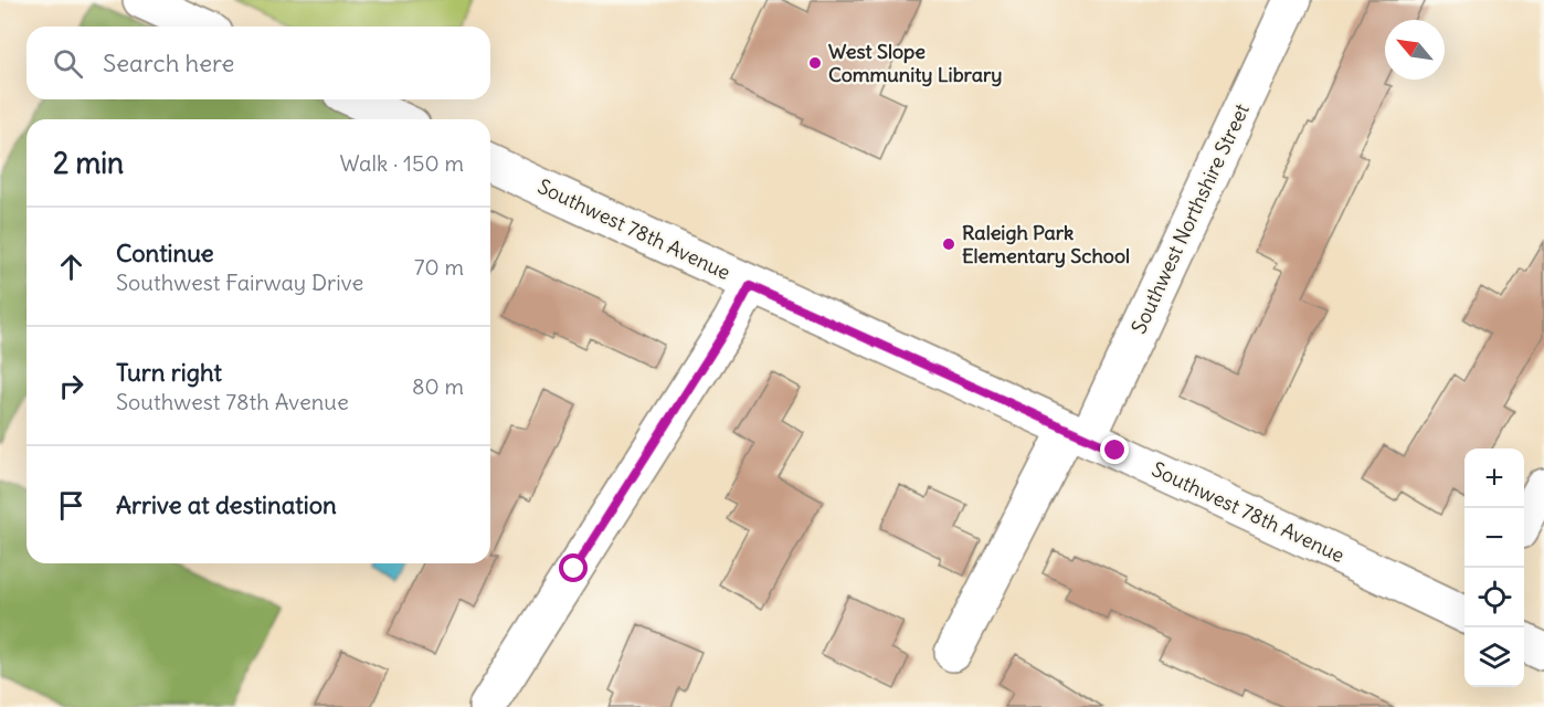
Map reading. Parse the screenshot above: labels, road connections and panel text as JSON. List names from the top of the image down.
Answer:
{
  "streets": {
    "street": ["Southwest Northshire Street", "Southwest 78th Avenue"]
  },
  "crossings": [
    ["Southwest Northshire Street", "Southwest 78th Avenue"]
  ],
  "places": ["West Slope Community Library", "Raleigh Park Elementary School"],
  "north": "top left",
  "page": {
    "search": "Search here",
    "heading": ["2 min", "Walk · 150 m"],
    "list": [
      ["Continue", "Southwest Fairway Drive", "70 m"],
      ["Turn right", "Southwest 78th Avenue", "80 m"],
      "Arrive at destination"
    ],
    "map_buttons": ["+", "−"]
  }
}
